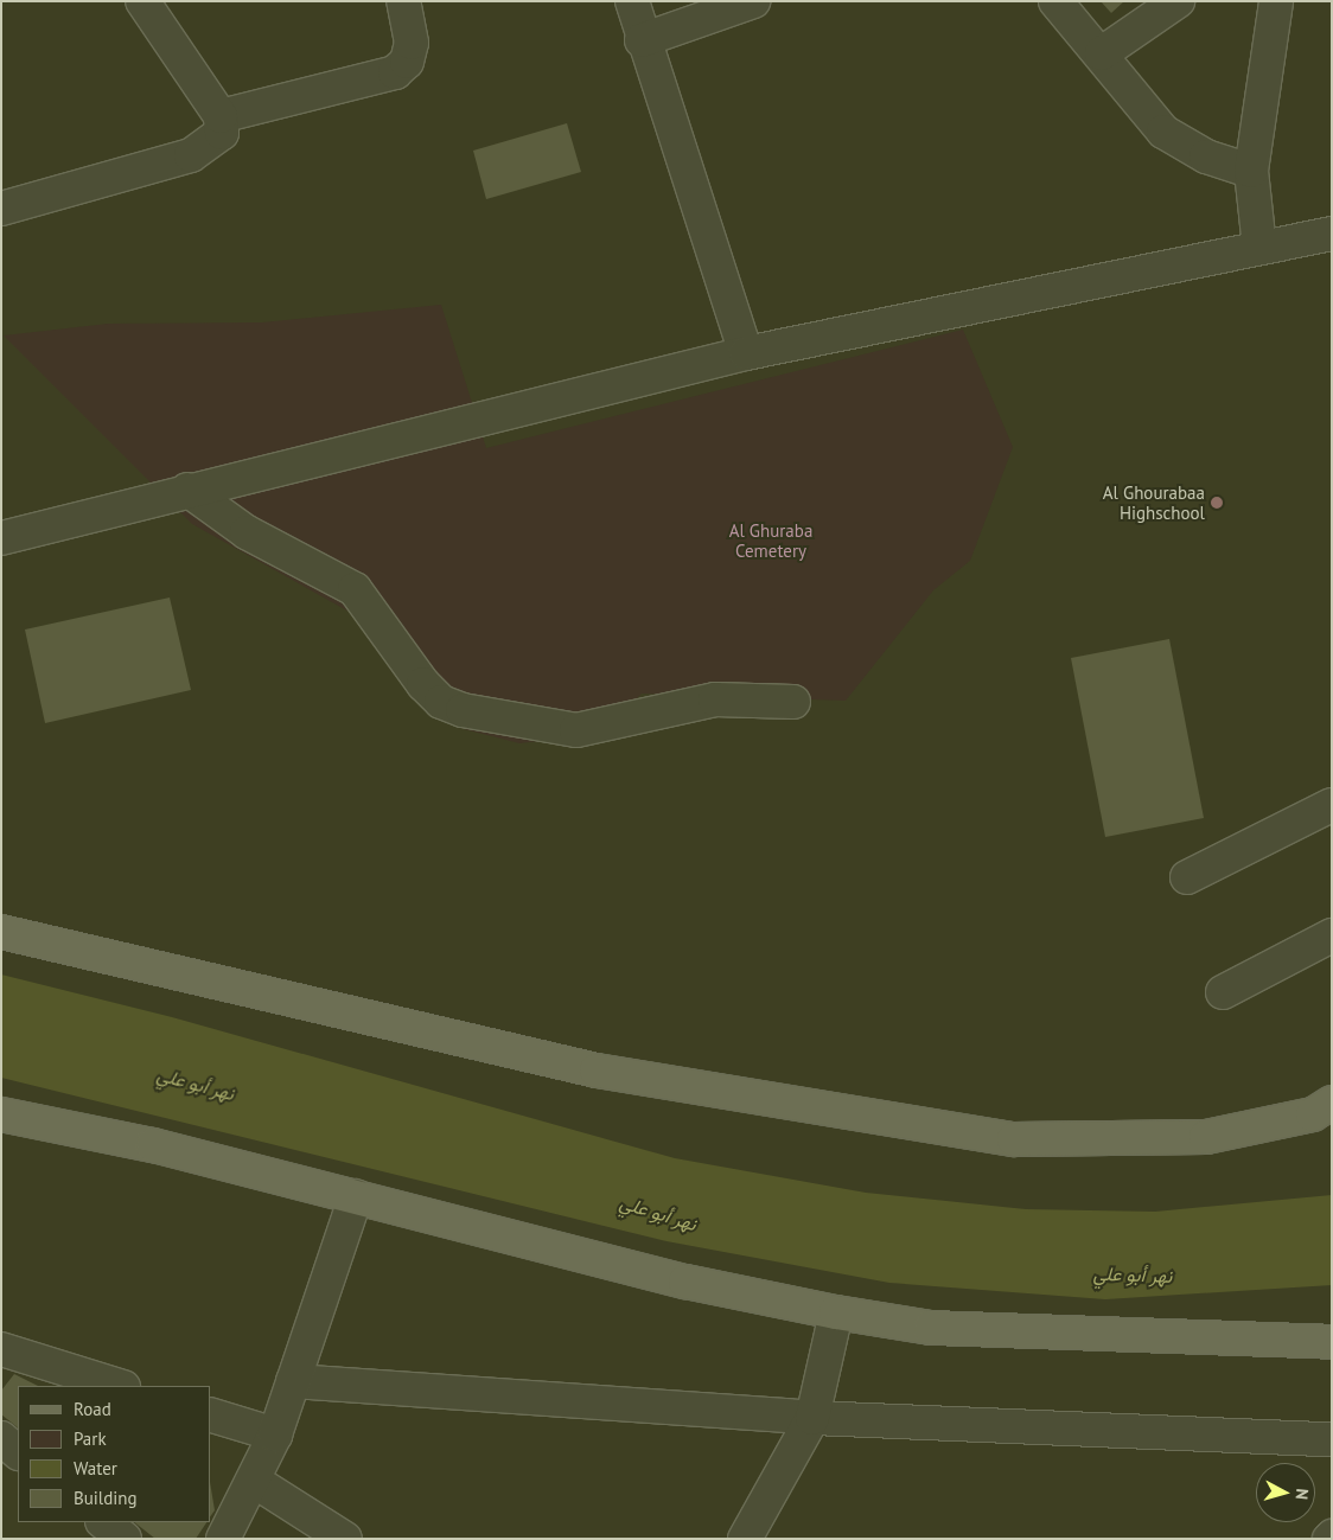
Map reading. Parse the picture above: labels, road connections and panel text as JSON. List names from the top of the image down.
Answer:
{
  "water": ["نهر أبو علي"],
  "parks": ["Al Ghuraba Cemetery"],
  "places": ["Al Ghourabaa Highschool"],
  "legend": [
    "Road",
    "Park",
    "Water",
    "Building"
  ],
  "north": "right"
}
